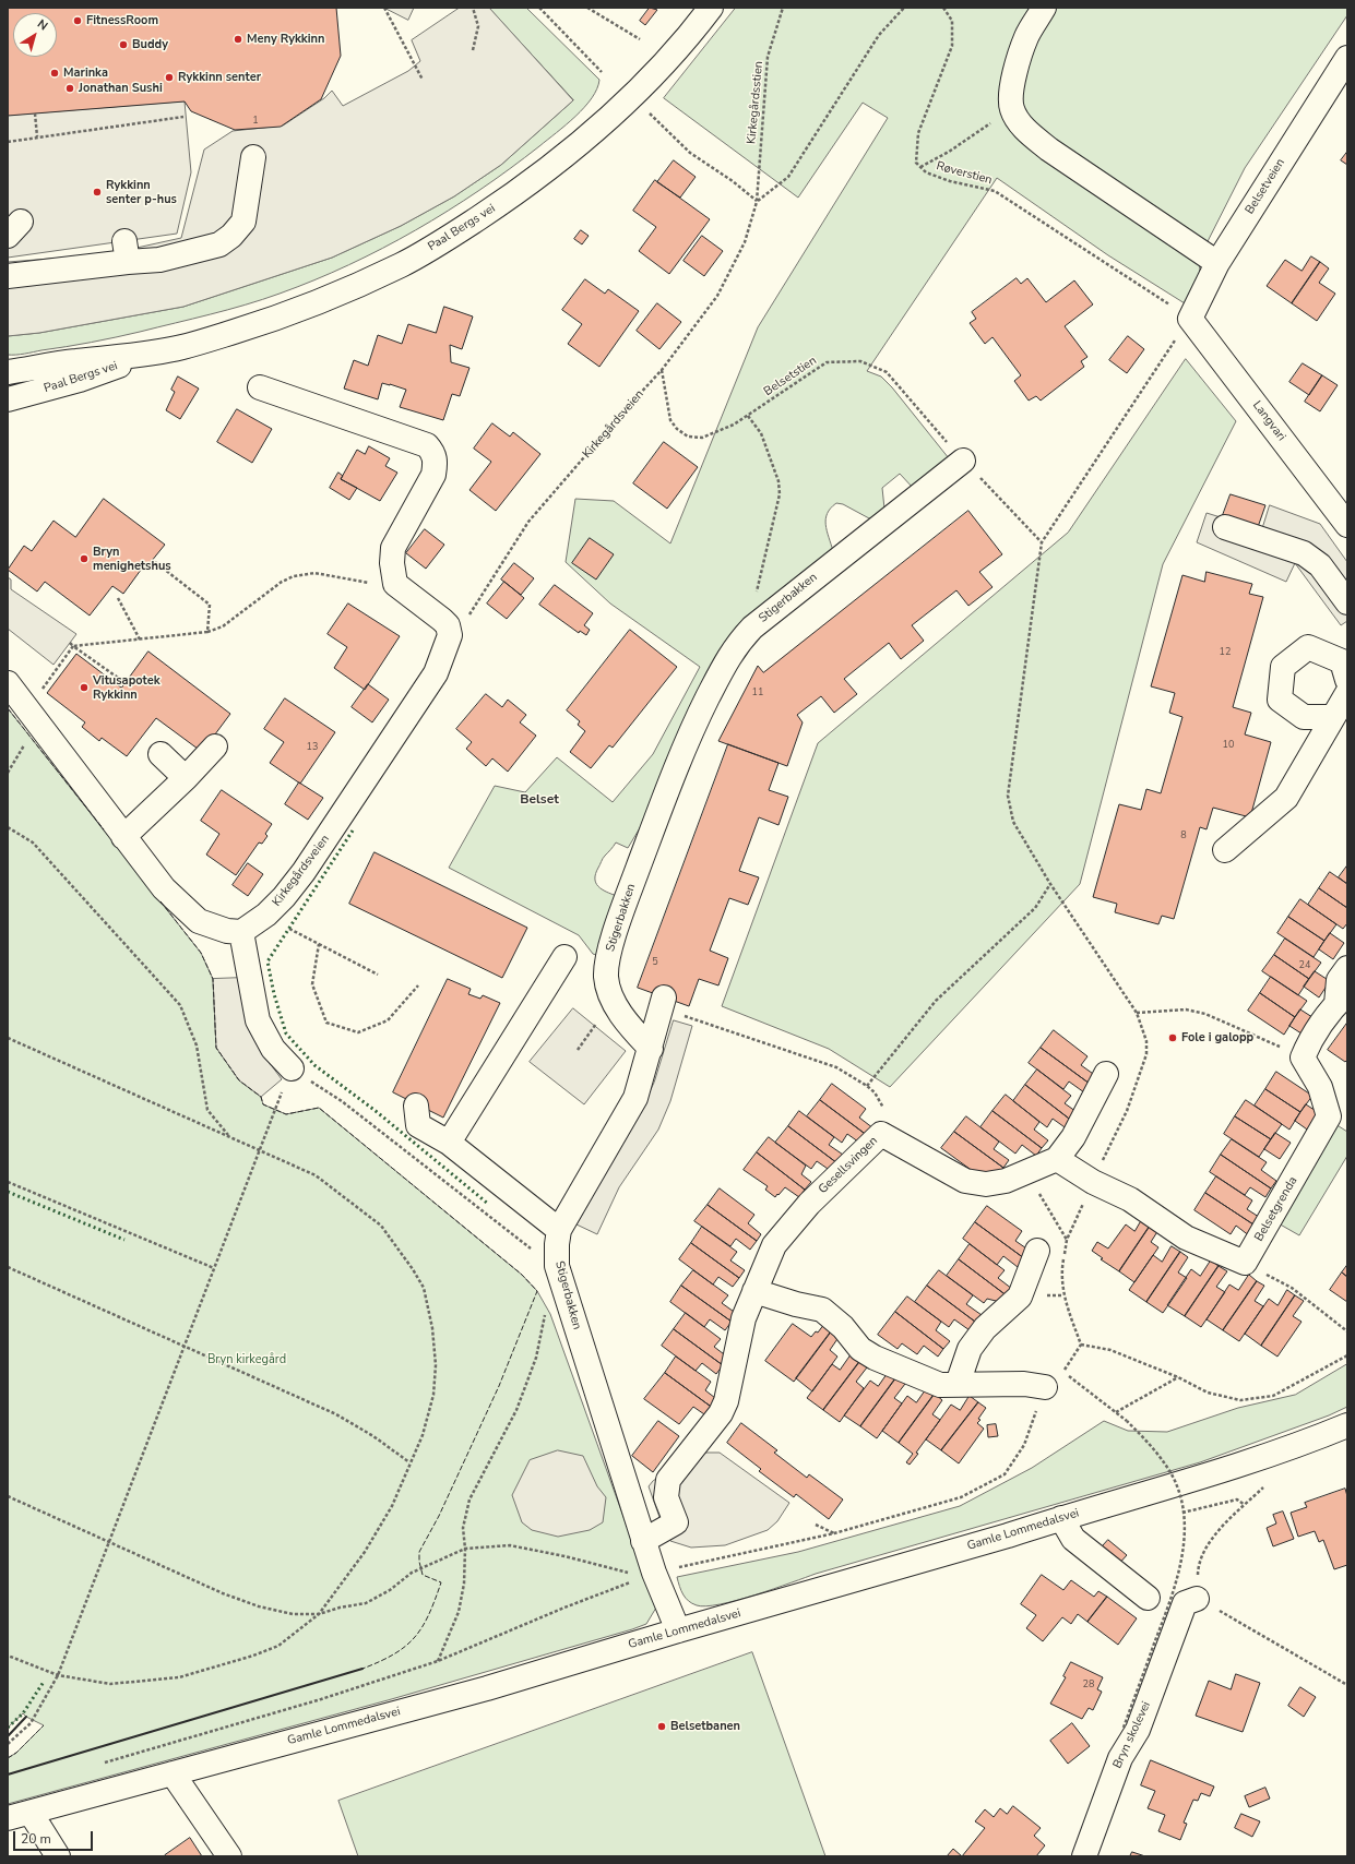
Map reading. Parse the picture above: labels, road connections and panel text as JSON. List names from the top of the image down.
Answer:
{
  "streets": {
    "street": [
      "Belsetveien",
      "Paal Bergs vei",
      "Langvari",
      "Kirkegårdsveien",
      "Stigerbakken",
      "Gesellsvingen",
      "Belsetgrenda",
      "Gamle Lommedalsvei",
      "Bryn skolevei"
    ],
    "path": ["Kirkegårdsstien", "Røverstien", "Belsetstien"]
  },
  "crossings": [
    ["Kirkegårdsstien", "Kirkegårdsveien"],
    ["Røverstien", "Belsetveien"],
    ["Røverstien", "Langvari"],
    ["Belsetveien", "Langvari"],
    ["Belsetstien", "Kirkegårdsveien"],
    ["Belsetstien", "Stigerbakken"],
    ["Stigerbakken", "Gesellsvingen"],
    ["Stigerbakken", "Gamle Lommedalsvei"]
  ],
  "districts": ["Belset"],
  "parks": ["Bryn kirkegård"],
  "places": [
    "FitnessRoom",
    "Meny Rykkinn",
    "Buddy",
    "Marinka",
    "Rykkinn senter",
    "Jonathan Sushi",
    "Rykkinn senter p-hus",
    "Bryn menighetshus",
    "Vitusapotek Rykkinn",
    "Fole i galopp",
    "Belsetbanen"
  ],
  "house_numbers": [
    "1",
    "12",
    "11",
    "10",
    "13",
    "8",
    "5",
    "24",
    "28"
  ],
  "scale_bar": "20 m",
  "north": "top right"
}
